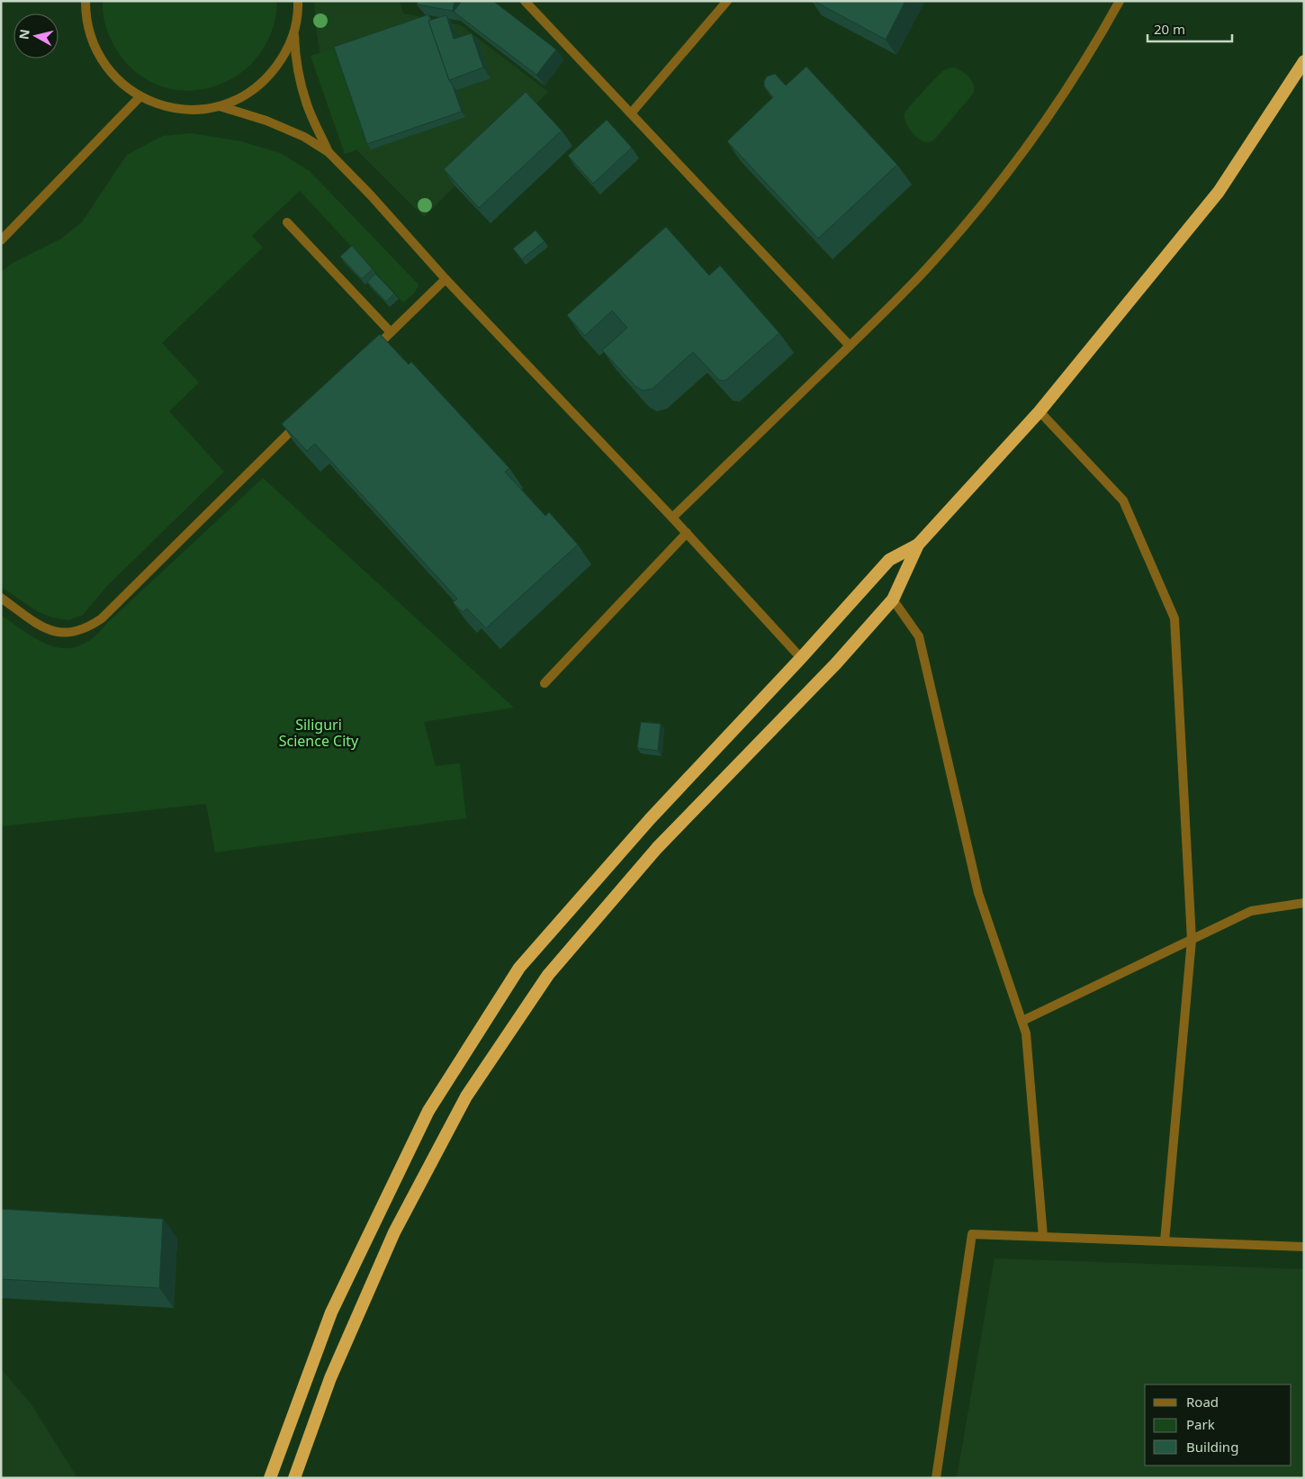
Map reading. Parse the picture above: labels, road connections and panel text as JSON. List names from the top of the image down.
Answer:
{
  "parks": ["Siliguri Science City"],
  "legend": ["Road", "Park", "Building"],
  "scale_bar": "20 m",
  "north": "left"
}
